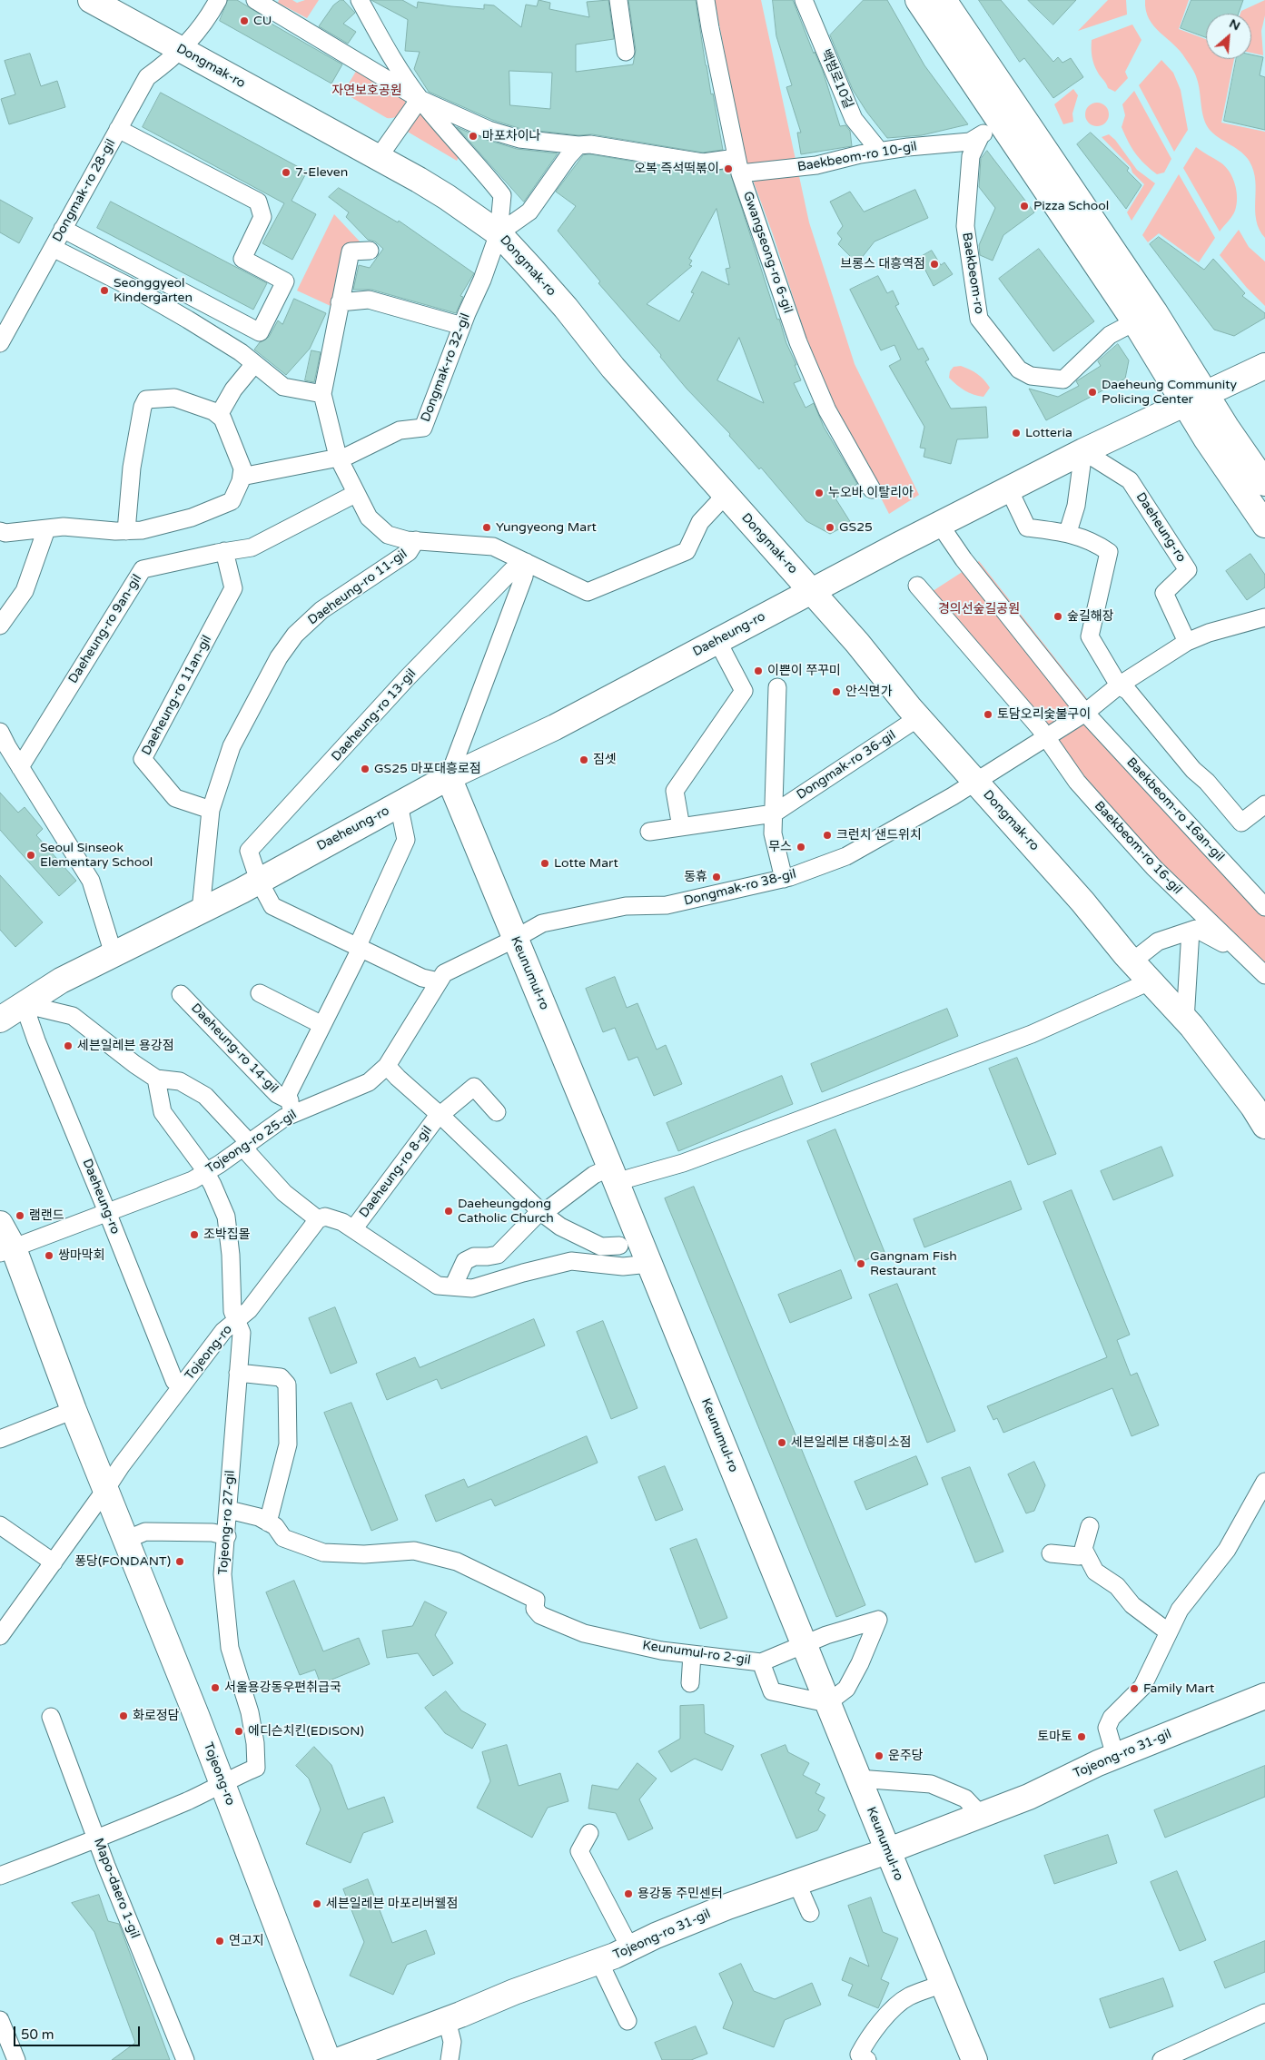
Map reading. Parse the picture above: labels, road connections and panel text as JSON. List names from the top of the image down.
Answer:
{
  "streets": {
    "main road": [
      "Dongmak-ro",
      "Daeheung-ro",
      "Keunumul-ro",
      "Tojeong-ro",
      "Tojeong-ro 31-gil"
    ],
    "street": [
      "백범로10길",
      "Baekbeom-ro 10-gil",
      "Dongmak-ro 28-gil",
      "Gwangseong-ro 6-gil",
      "Baekbeom-ro",
      "Dongmak-ro 32-gil",
      "Daeheung-ro 11-gil",
      "Daeheung-ro 9an-gil",
      "Daeheung-ro 11an-gil",
      "Daeheung-ro 13-gil",
      "Dongmak-ro 36-gil",
      "Baekbeom-ro 16an-gil",
      "Baekbeom-ro 16-gil",
      "Dongmak-ro 38-gil",
      "Daeheung-ro 14-gil",
      "Tojeong-ro 25-gil",
      "Daeheung-ro 8-gil",
      "Tojeong-ro 27-gil",
      "Keunumul-ro 2-gil",
      "Mapo-daero 1-gil"
    ]
  },
  "crossings": [
    ["Dongmak-ro", "Dongmak-ro 28-gil"],
    ["Dongmak-ro", "Dongmak-ro 32-gil"],
    ["Dongmak-ro", "Daeheung-ro"],
    ["Dongmak-ro", "Dongmak-ro 36-gil"],
    ["Dongmak-ro", "Dongmak-ro 38-gil"],
    ["백범로10길", "Baekbeom-ro 10-gil"],
    ["Baekbeom-ro 10-gil", "Gwangseong-ro 6-gil"],
    ["Baekbeom-ro 10-gil", "Baekbeom-ro"],
    ["Daeheung-ro", "Daeheung-ro 11-gil"],
    ["Daeheung-ro", "Daeheung-ro 13-gil"],
    ["Daeheung-ro", "Keunumul-ro"],
    ["Daeheung-ro", "Daeheung-ro 14-gil"],
    ["Daeheung-ro", "Tojeong-ro 25-gil"],
    ["Daeheung-ro", "Tojeong-ro"],
    ["Daeheung-ro 11-gil", "Daeheung-ro 11an-gil"],
    ["Daeheung-ro 9an-gil", "Daeheung-ro 11an-gil"],
    ["Dongmak-ro 38-gil", "Keunumul-ro"],
    ["Dongmak-ro 38-gil", "Tojeong-ro 25-gil"],
    ["Keunumul-ro", "Tojeong-ro 25-gil"],
    ["Keunumul-ro", "Daeheung-ro 8-gil"],
    ["Keunumul-ro", "Keunumul-ro 2-gil"],
    ["Keunumul-ro", "Tojeong-ro 31-gil"],
    ["Daeheung-ro 14-gil", "Tojeong-ro 25-gil"],
    ["Tojeong-ro 25-gil", "Tojeong-ro"],
    ["Tojeong-ro 25-gil", "Tojeong-ro 27-gil"],
    ["Daeheung-ro 8-gil", "Tojeong-ro"],
    ["Tojeong-ro", "Tojeong-ro 27-gil"],
    ["Tojeong-ro 27-gil", "Keunumul-ro 2-gil"]
  ],
  "parks": ["자연보호공원", "경의선숲길공원"],
  "places": [
    "CU",
    "마포차이나",
    "오복 즉석떡볶이",
    "7-Eleven",
    "Pizza School",
    "브롱스 대흥역점",
    "Seonggyeol Kindergarten",
    "Daeheung Community Policing Center",
    "Lotteria",
    "누오바 이탈리아",
    "Yungyeong Mart",
    "GS25",
    "숲길해장",
    "이쁜이 쭈꾸미",
    "안식면가",
    "토담오리숯불구이",
    "짐셋",
    "GS25 마포대흥로점",
    "크런치 샌드위치",
    "무스",
    "Seoul Sinseok Elementary School",
    "Lotte Mart",
    "동휴",
    "세븐일레븐 용강점",
    "Daeheungdong Catholic Church",
    "램랜드",
    "조박집몰",
    "쌍마막회",
    "Gangnam Fish Restaurant",
    "세븐일레븐 대흥미소점",
    "퐁당(FONDANT)",
    "서울용강동우편취급국",
    "Family Mart",
    "화로정담",
    "에디슨치킨(EDISON)",
    "토마토",
    "운주당",
    "용강동 주민센터",
    "세븐일레븐 마포리버웰점",
    "연고지"
  ],
  "scale_bar": "50 m",
  "north": "top right"
}
